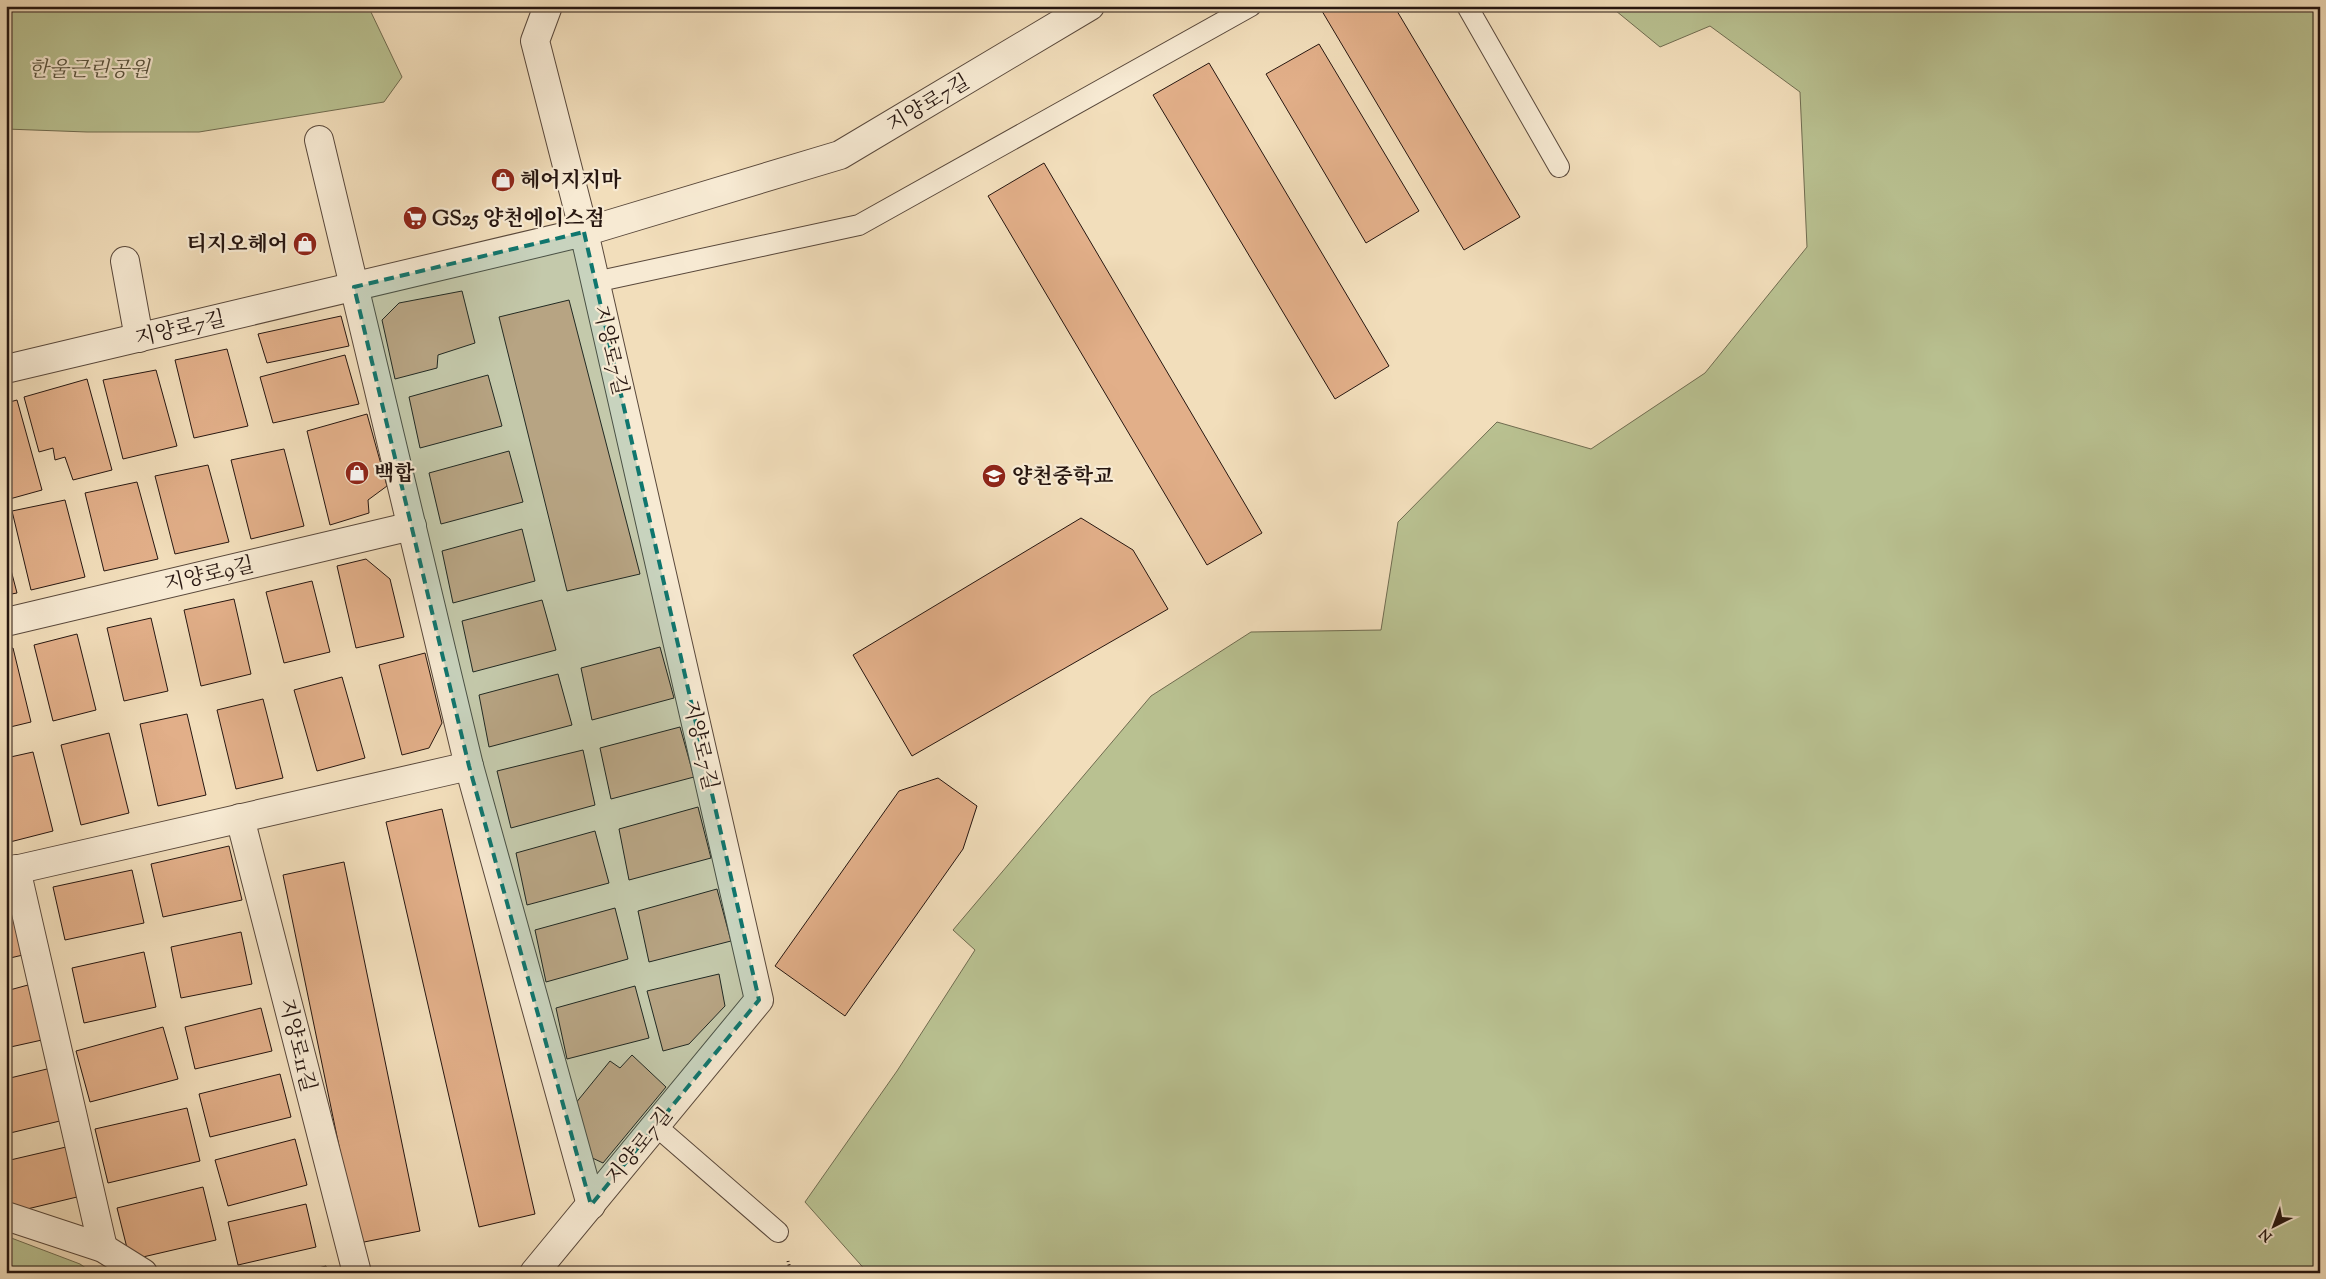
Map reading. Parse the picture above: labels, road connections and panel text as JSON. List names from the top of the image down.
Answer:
{
  "streets": {
    "street": ["지양로7길", "지양로9길", "지양로11길"]
  },
  "crossings": [
    ["지양로7길", "지양로9길"]
  ],
  "parks": ["한울근린공원"],
  "places": {
    "shop": ["헤어지지마", "티지오헤어", "백합"],
    "supermarket": ["GS25 양천에이스점"],
    "school or university": ["양천중학교"]
  },
  "north": "bottom left"
}
